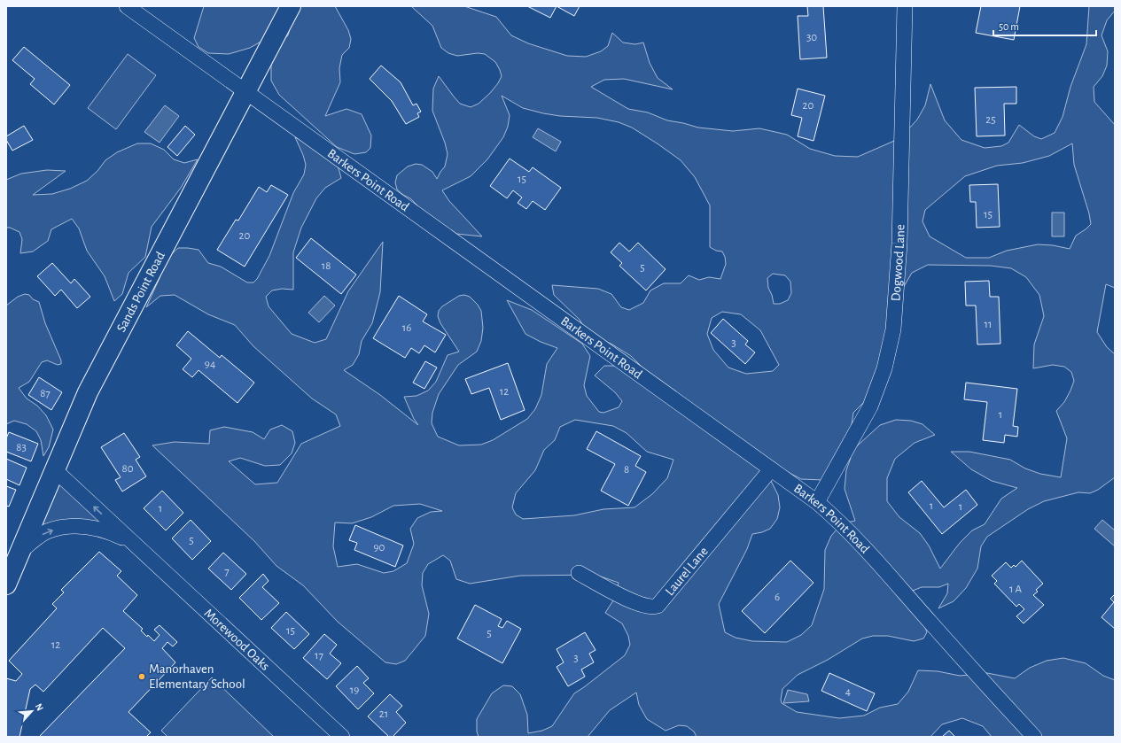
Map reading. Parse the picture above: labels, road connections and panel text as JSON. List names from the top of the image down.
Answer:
{
  "streets": {
    "main road": ["Sands Point Road"],
    "street": [
      "Barkers Point Road",
      "Dogwood Lane",
      "Laurel Lane",
      "Morewood Oaks"
    ]
  },
  "crossings": [
    ["Barkers Point Road", "Dogwood Lane"],
    ["Barkers Point Road", "Sands Point Road"],
    ["Barkers Point Road", "Laurel Lane"],
    ["Sands Point Road", "Morewood Oaks"]
  ],
  "places": ["Manorhaven Elementary School"],
  "house_numbers": [
    "30",
    "20",
    "25",
    "15",
    "15",
    "20",
    "18",
    "5",
    "11",
    "16",
    "3",
    "94",
    "12",
    "87",
    "1",
    "83",
    "80",
    "8",
    "1",
    "1",
    "1",
    "5",
    "90",
    "7",
    "1 A",
    "6",
    "15",
    "5",
    "12",
    "17",
    "3",
    "19",
    "4",
    "21"
  ],
  "scale_bar": "50 m",
  "north": "top right"
}
